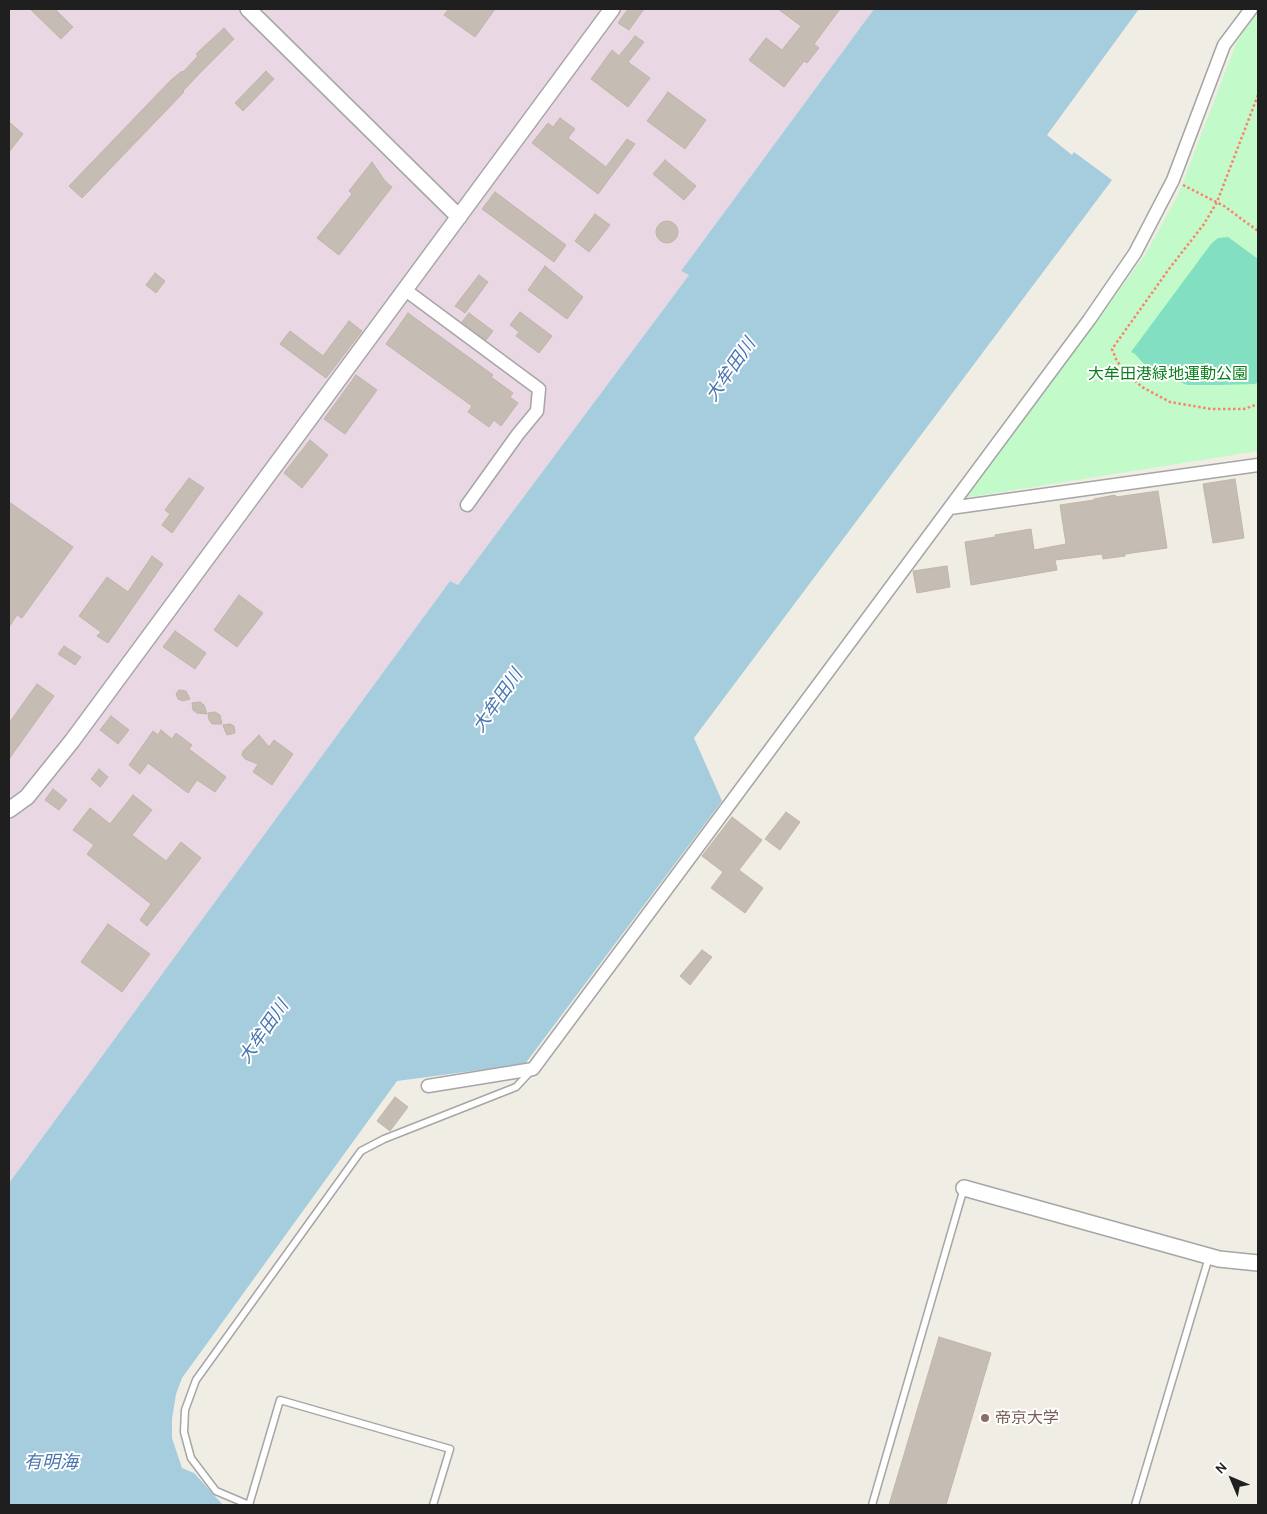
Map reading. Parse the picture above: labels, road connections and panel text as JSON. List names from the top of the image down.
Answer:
{
  "water": ["大牟田川", "有明海"],
  "parks": ["大牟田港緑地運動公園"],
  "places": ["帝京大学"],
  "north": "top left"
}
